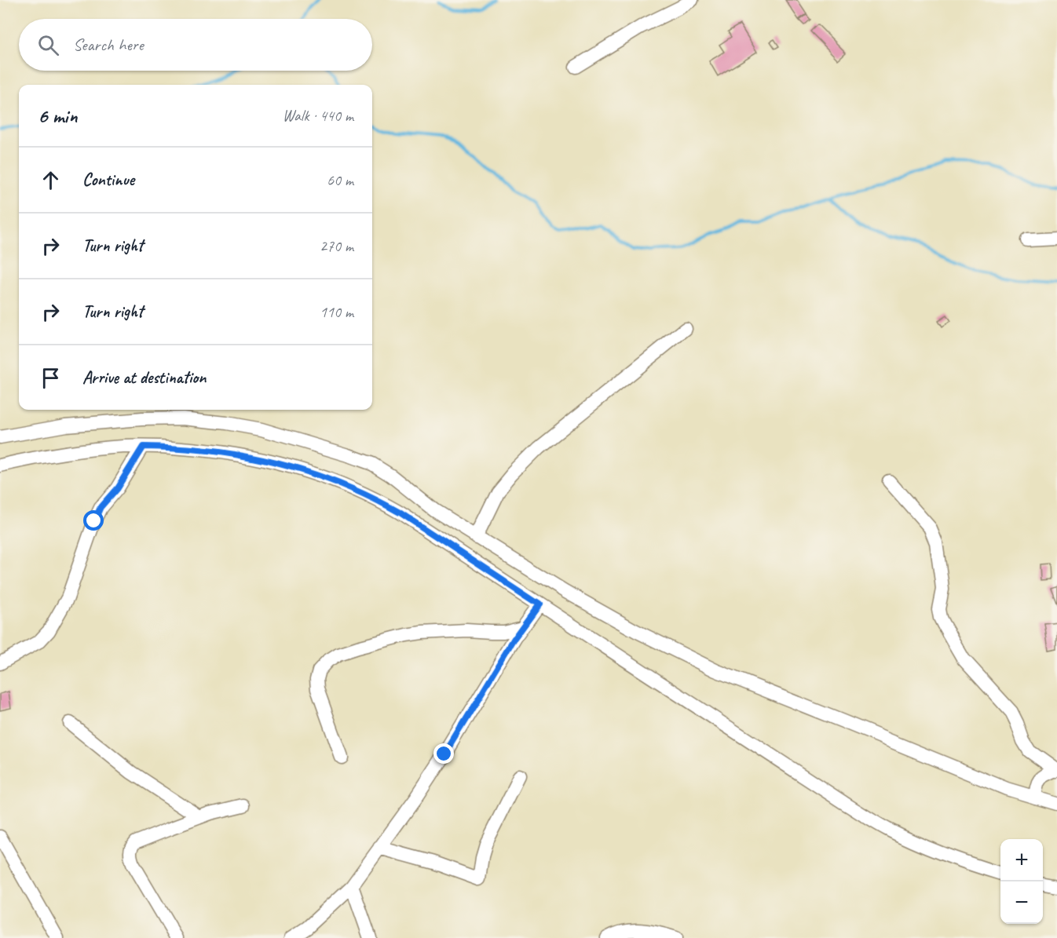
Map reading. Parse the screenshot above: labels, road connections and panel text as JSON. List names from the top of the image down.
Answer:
{
  "page": {
    "search": "Search here",
    "heading": ["6 min", "Walk · 440 m"],
    "list": [
      ["Continue", "60 m"],
      ["Turn right", "270 m"],
      ["Turn right", "110 m"],
      "Arrive at destination"
    ],
    "map_buttons": ["+", "−"]
  }
}
